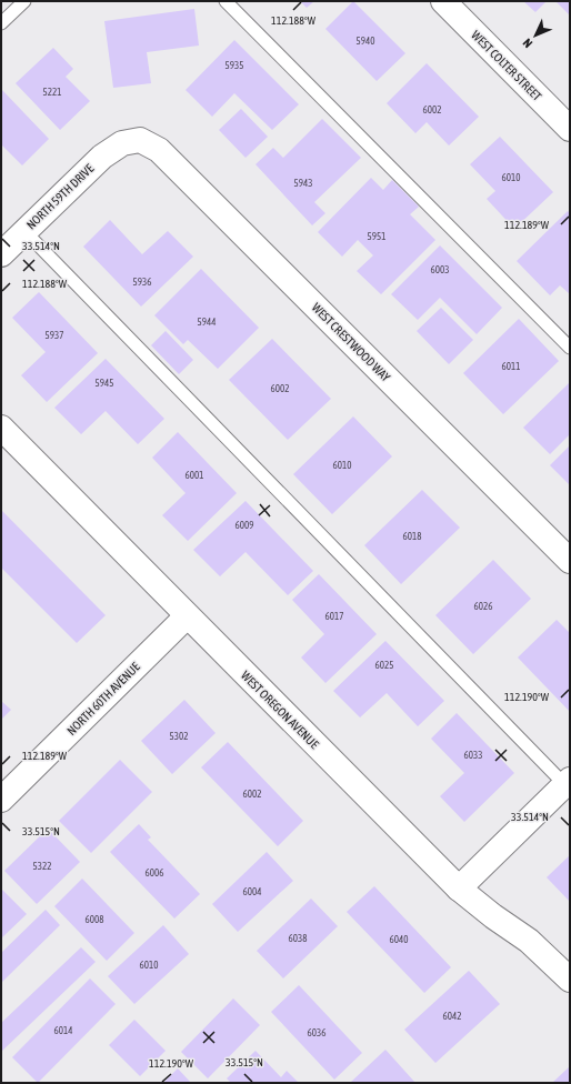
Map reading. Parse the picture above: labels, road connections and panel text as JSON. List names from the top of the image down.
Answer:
{
  "streets": {
    "street": [
      "WEST COLTER STREET",
      "NORTH 59TH DRIVE",
      "WEST CRESTWOOD WAY",
      "NORTH 60TH AVENUE",
      "WEST OREGON AVENUE"
    ]
  },
  "crossings": [
    ["NORTH 59TH DRIVE", "WEST CRESTWOOD WAY"],
    ["NORTH 60TH AVENUE", "WEST OREGON AVENUE"]
  ],
  "house_numbers": [
    "5940",
    "5935",
    "5221",
    "6002",
    "6010",
    "5943",
    "5951",
    "6003",
    "5936",
    "5944",
    "5937",
    "6011",
    "5945",
    "6002",
    "6010",
    "6001",
    "6009",
    "6018",
    "6026",
    "6017",
    "6025",
    "5302",
    "6033",
    "6002",
    "5322",
    "6006",
    "6004",
    "6008",
    "6038",
    "6040",
    "6010",
    "6042",
    "6014",
    "6036"
  ],
  "north": "bottom left",
  "coordinates": [
    "112.188°W",
    "112.189°W",
    "33.514°N",
    "112.190°W",
    "33.515°N"
  ]
}
